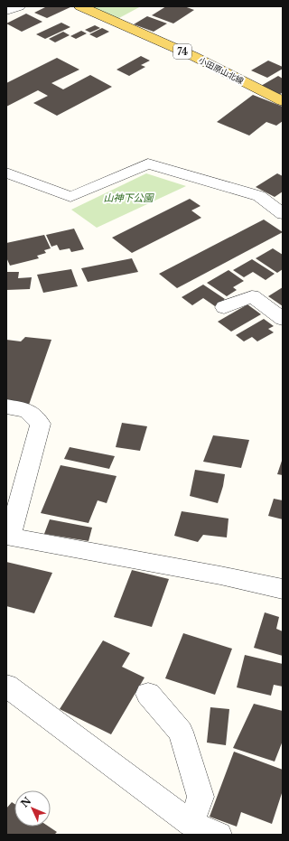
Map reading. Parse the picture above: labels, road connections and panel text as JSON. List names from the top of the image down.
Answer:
{
  "streets": {
    "main road": ["74", "小田原山北線"]
  },
  "parks": ["山神下公園"],
  "north": "top left"
}
